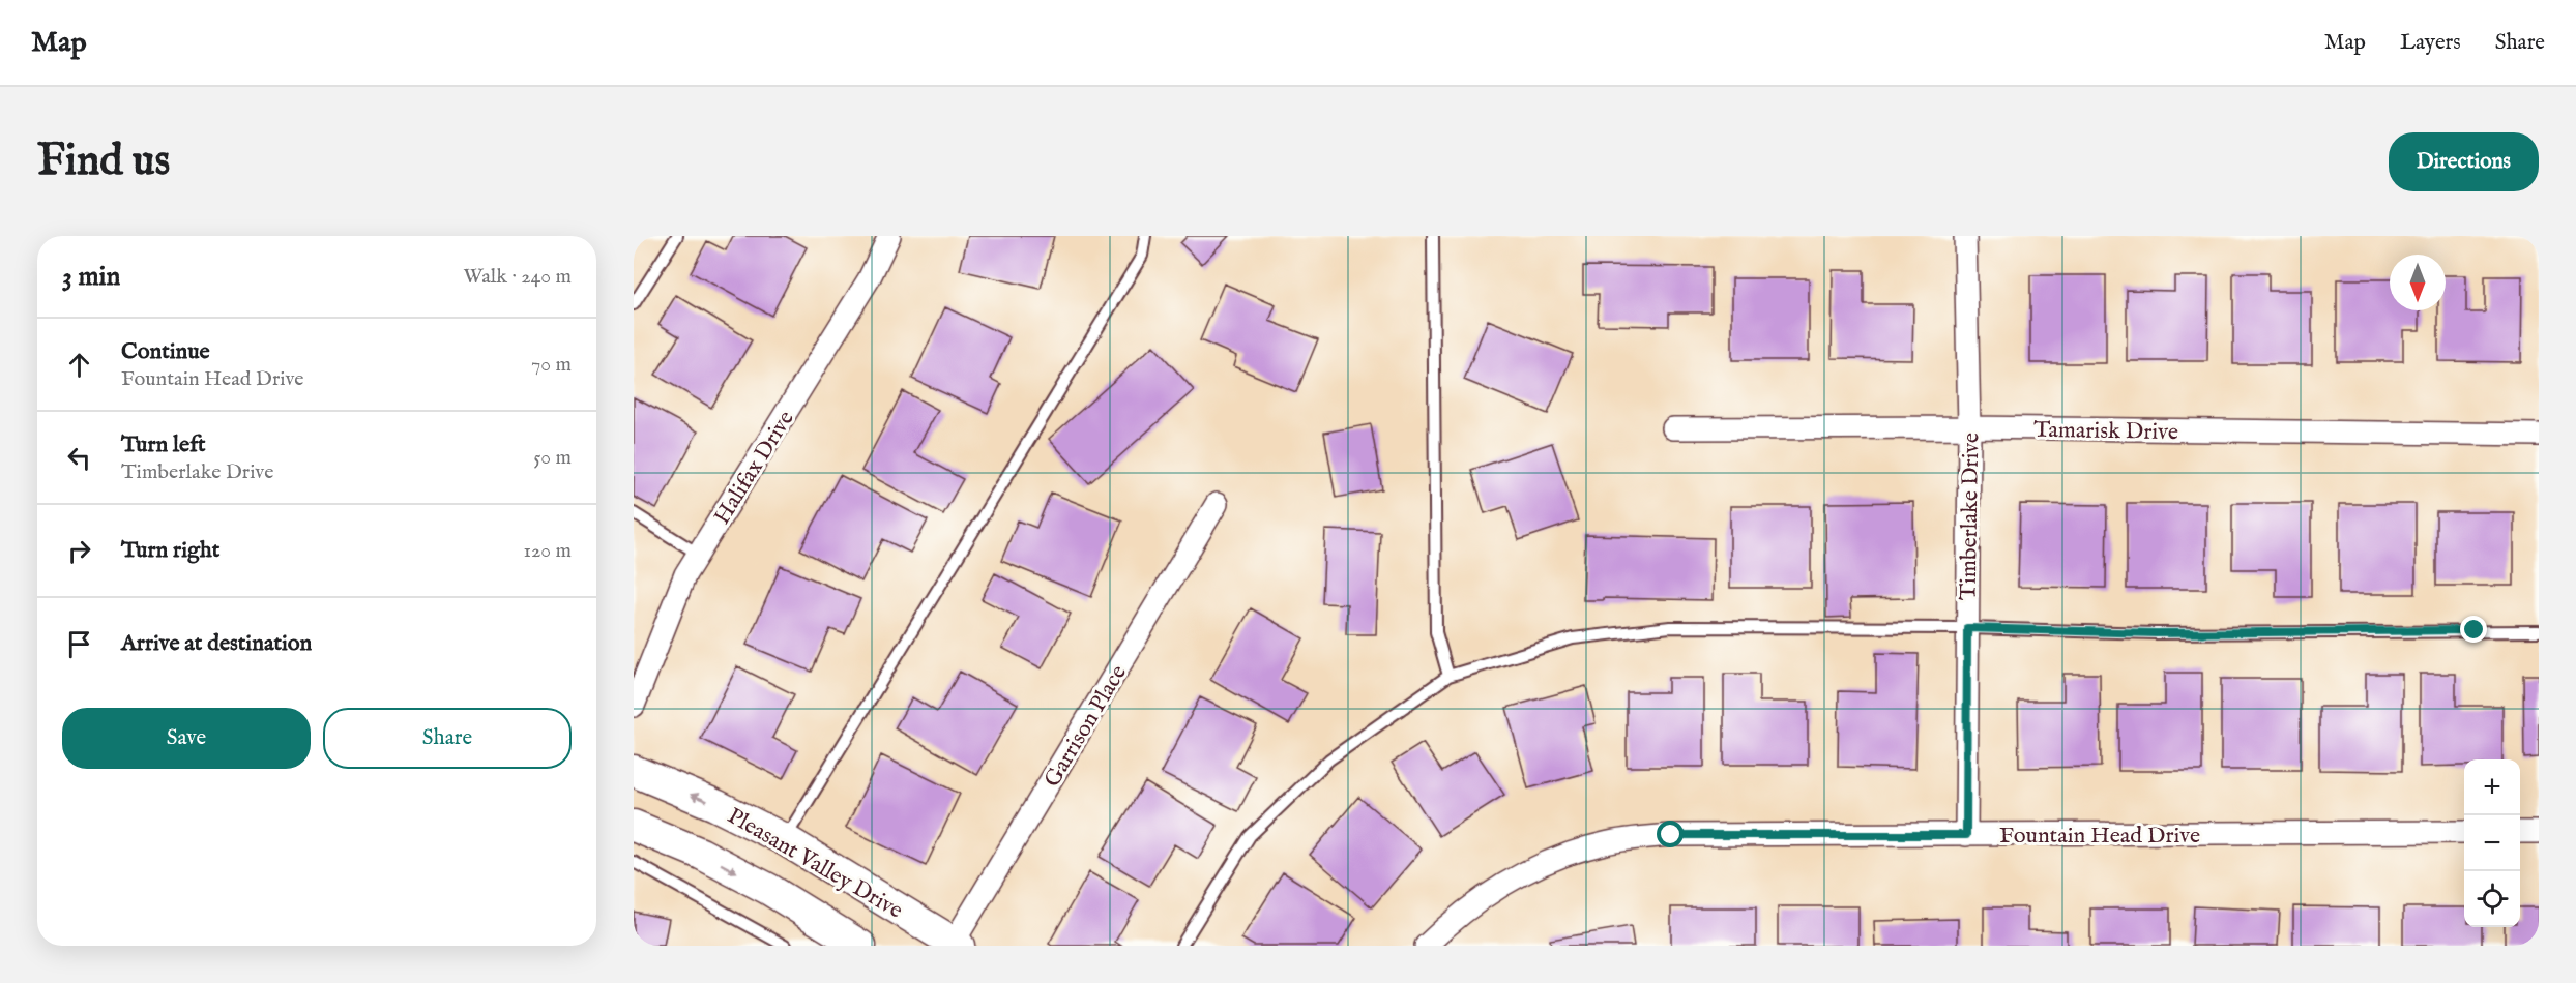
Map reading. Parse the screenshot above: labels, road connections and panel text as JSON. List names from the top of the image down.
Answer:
{
  "streets": {
    "street": [
      "Tamarisk Drive",
      "Halifax Drive",
      "Timberlake Drive",
      "Garrison Place",
      "Fountain Head Drive",
      "Pleasant Valley Drive"
    ]
  },
  "crossings": [
    ["Tamarisk Drive", "Timberlake Drive"],
    ["Timberlake Drive", "Fountain Head Drive"],
    ["Garrison Place", "Pleasant Valley Drive"]
  ],
  "north": "bottom",
  "page": {
    "header": "Map",
    "nav": ["Map", "Layers", "Share"],
    "buttons": [
      "Directions",
      ["Save", "Share"]
    ],
    "title": "Find us",
    "heading": ["3 min", "Walk · 240 m"],
    "list": [
      ["Continue", "Fountain Head Drive", "70 m"],
      ["Turn left", "Timberlake Drive", "50 m"],
      ["Turn right", "120 m"],
      "Arrive at destination"
    ],
    "map_buttons": ["+", "−"]
  }
}
